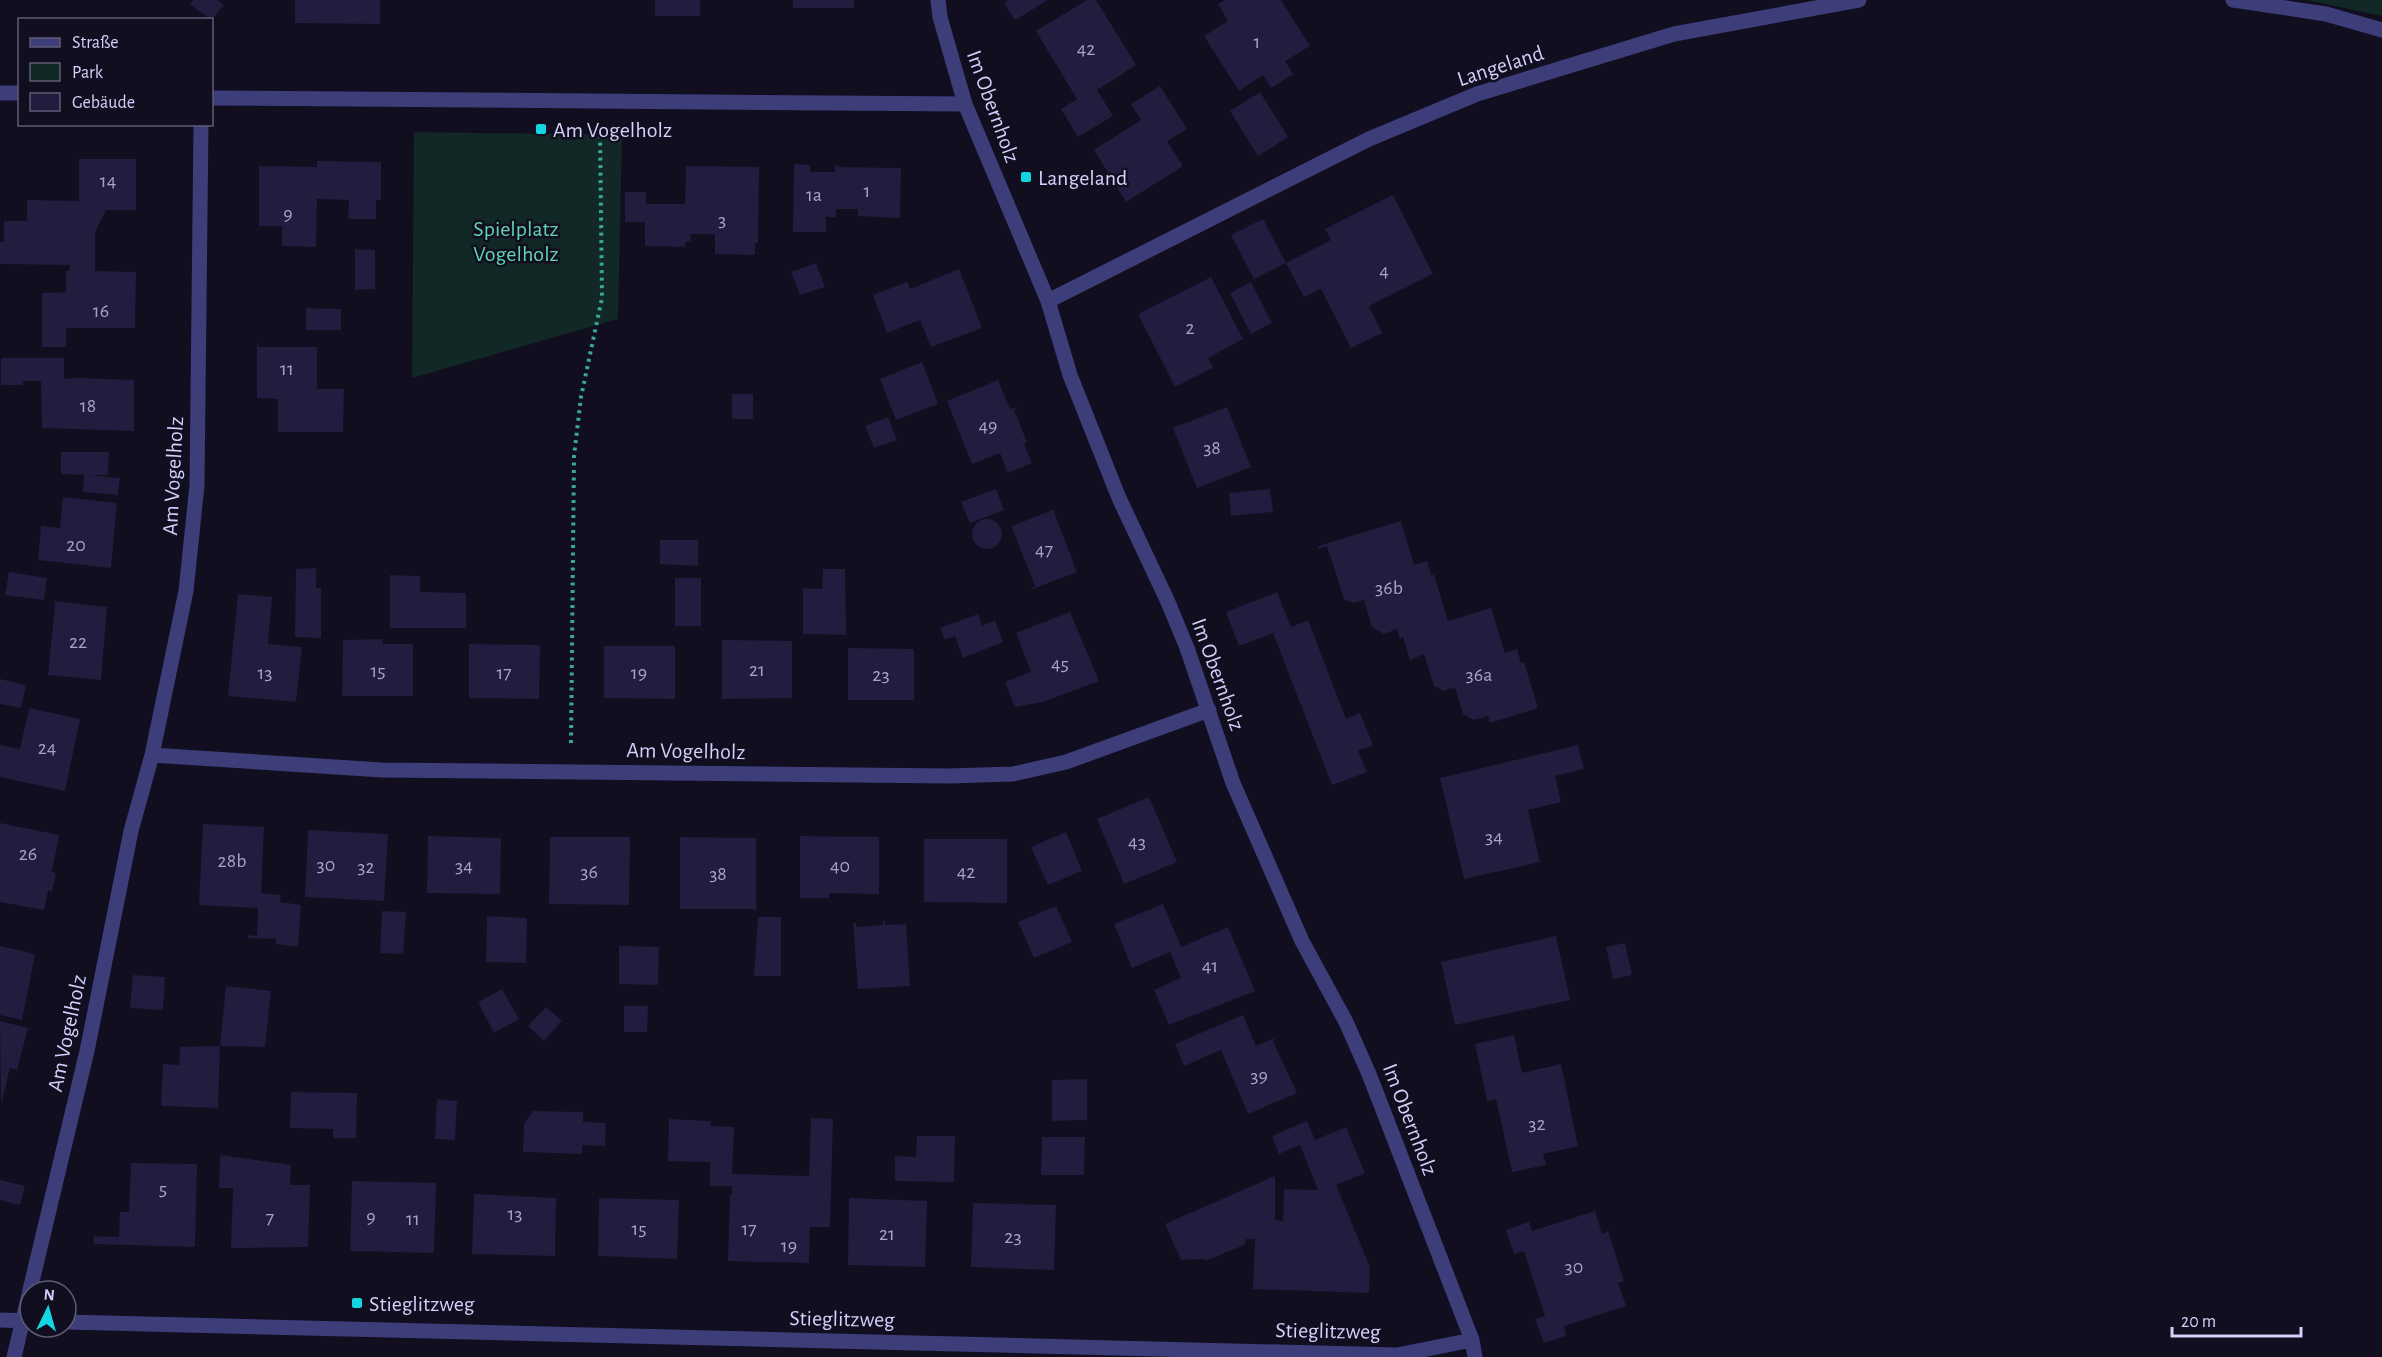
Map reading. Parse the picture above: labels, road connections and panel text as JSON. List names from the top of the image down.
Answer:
{
  "streets": {
    "street": [
      "Langeland",
      "Im Obernholz",
      "Am Vogelholz",
      "Stieglitzweg"
    ]
  },
  "crossings": [
    ["Langeland", "Im Obernholz"],
    ["Im Obernholz", "Am Vogelholz"],
    ["Im Obernholz", "Stieglitzweg"]
  ],
  "parks": ["Spielplatz Vogelholz"],
  "places": {
    "transit": ["Am Vogelholz", "Langeland", "Stieglitzweg"]
  },
  "house_numbers": [
    "1",
    "42",
    "14",
    "1",
    "1a",
    "9",
    "3",
    "4",
    "16",
    "2",
    "11",
    "18",
    "49",
    "38",
    "20",
    "47",
    "36b",
    "22",
    "45",
    "21",
    "15",
    "13",
    "17",
    "19",
    "23",
    "36a",
    "24",
    "34",
    "43",
    "26",
    "28b",
    "30",
    "34",
    "40",
    "32",
    "36",
    "42",
    "38",
    "41",
    "39",
    "32",
    "5",
    "13",
    "9",
    "7",
    "11",
    "15",
    "17",
    "21",
    "23",
    "19",
    "30"
  ],
  "legend": ["Straße", "Park", "Gebäude"],
  "scale_bar": "20 m",
  "north": "top"
}
